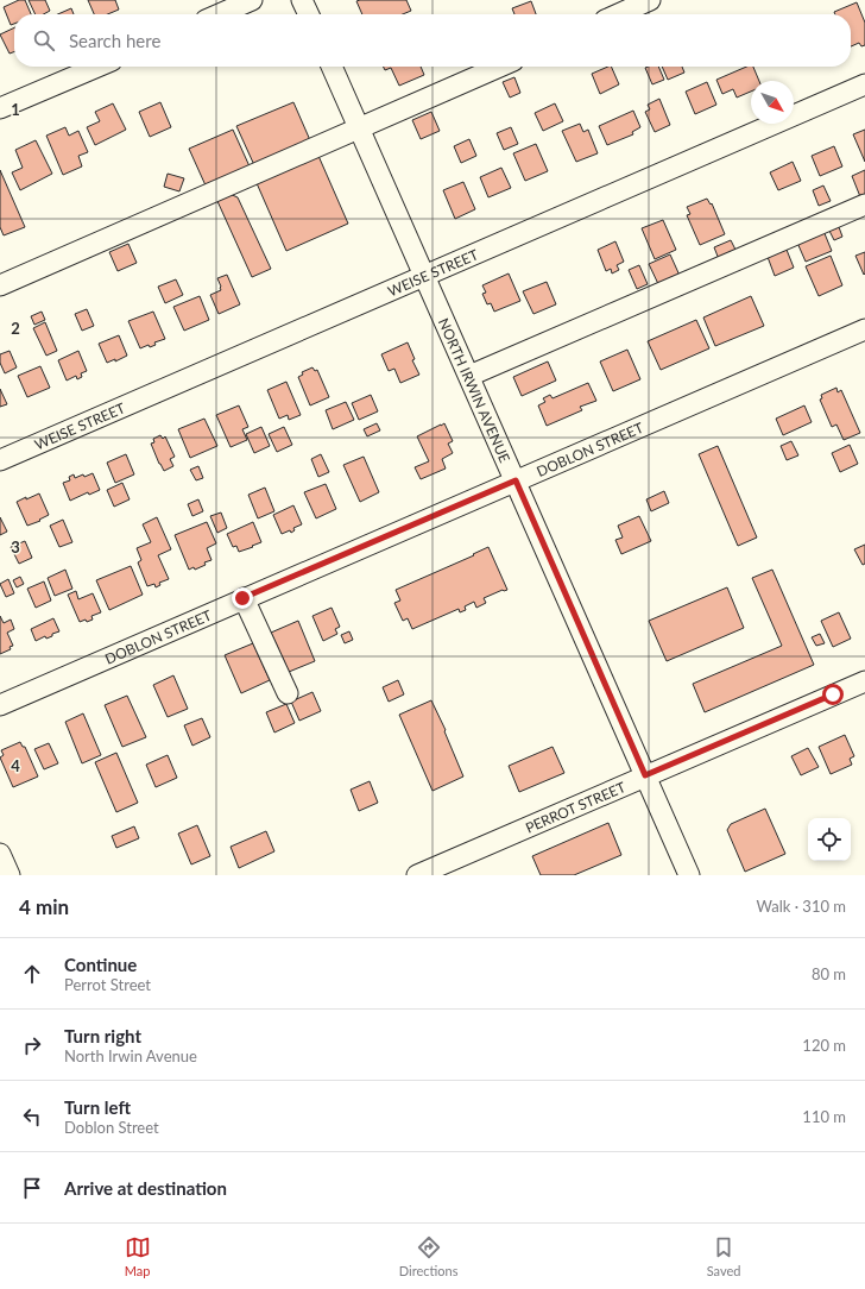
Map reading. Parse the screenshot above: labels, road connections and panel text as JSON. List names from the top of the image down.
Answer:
{
  "streets": {
    "street": [
      "WEISE STREET",
      "NORTH IRWIN AVENUE",
      "DOBLON STREET",
      "PERROT STREET"
    ]
  },
  "crossings": [
    ["WEISE STREET", "NORTH IRWIN AVENUE"],
    ["NORTH IRWIN AVENUE", "DOBLON STREET"],
    ["NORTH IRWIN AVENUE", "PERROT STREET"]
  ],
  "north": "bottom right",
  "page": {
    "search": "Search here",
    "heading": ["4 min", "Walk · 310 m"],
    "list": [
      ["Continue", "Perrot Street", "80 m"],
      ["Turn right", "North Irwin Avenue", "120 m"],
      ["Turn left", "Doblon Street", "110 m"],
      "Arrive at destination"
    ],
    "nav": ["Map", "Directions", "Saved"]
  },
  "grid": {
    "rows": [
      "1",
      "2",
      "3",
      "4"
    ]
  }
}
